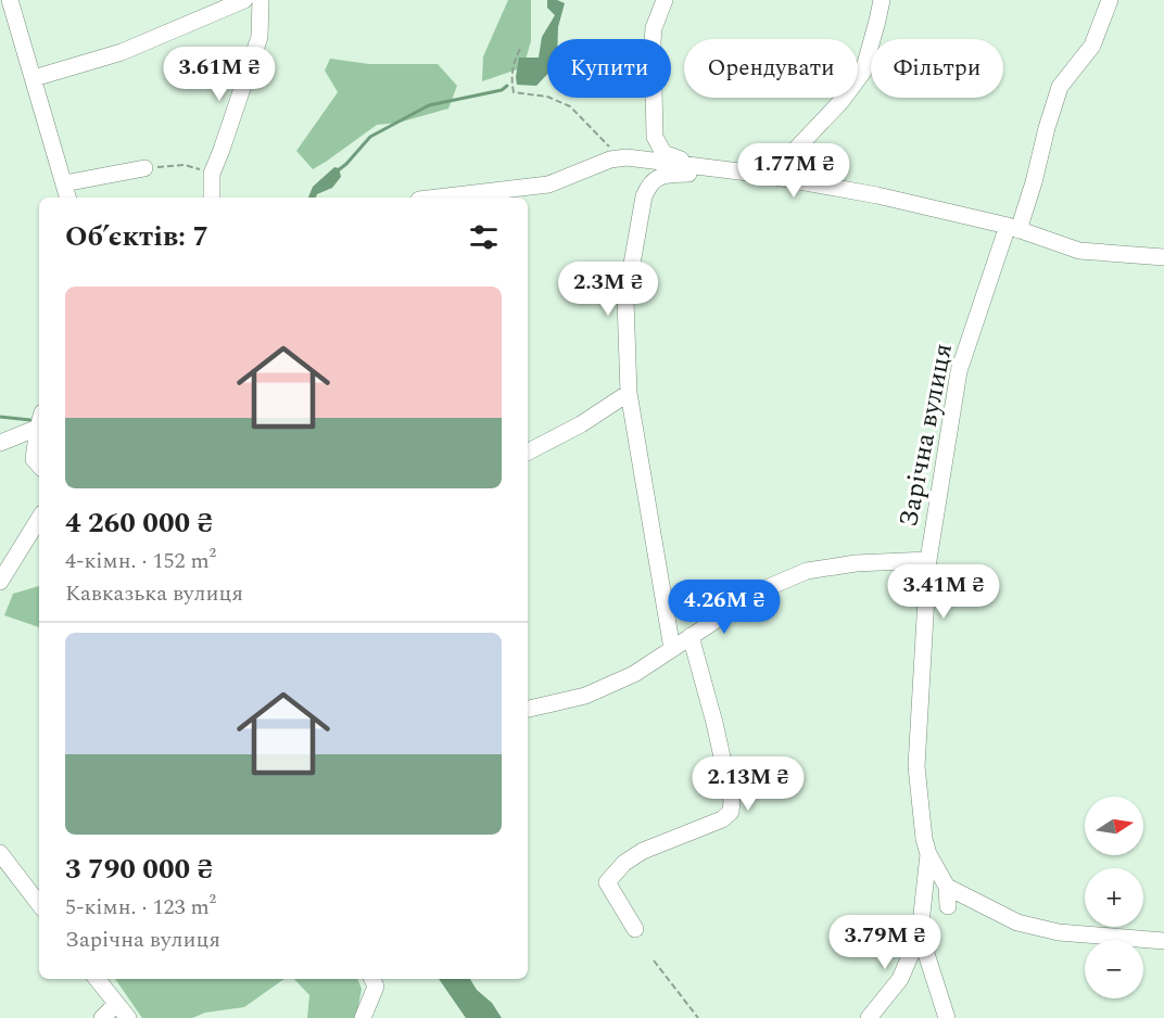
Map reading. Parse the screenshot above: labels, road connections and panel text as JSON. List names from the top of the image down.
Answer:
{
  "streets": {
    "street": ["Зарічна вулиця"]
  },
  "north": "right",
  "page": {
    "chip": ["Купити", "Орендувати", "Фільтри"],
    "price": [
      "3.61M ₴",
      "1.77M ₴",
      "2.3M ₴",
      "3.41M ₴",
      "4.26M ₴",
      "2.13M ₴",
      "3.79M ₴"
    ],
    "heading": "Об’єктів: 7",
    "list": [
      {
        "name": "4 260 000 ₴",
        "note": "4-кімн. · 152 m² · Кавказька вулиця"
      },
      {
        "name": "3 790 000 ₴",
        "note": "5-кімн. · 123 m² · Зарічна вулиця"
      }
    ],
    "map_buttons": ["+", "−"]
  }
}
